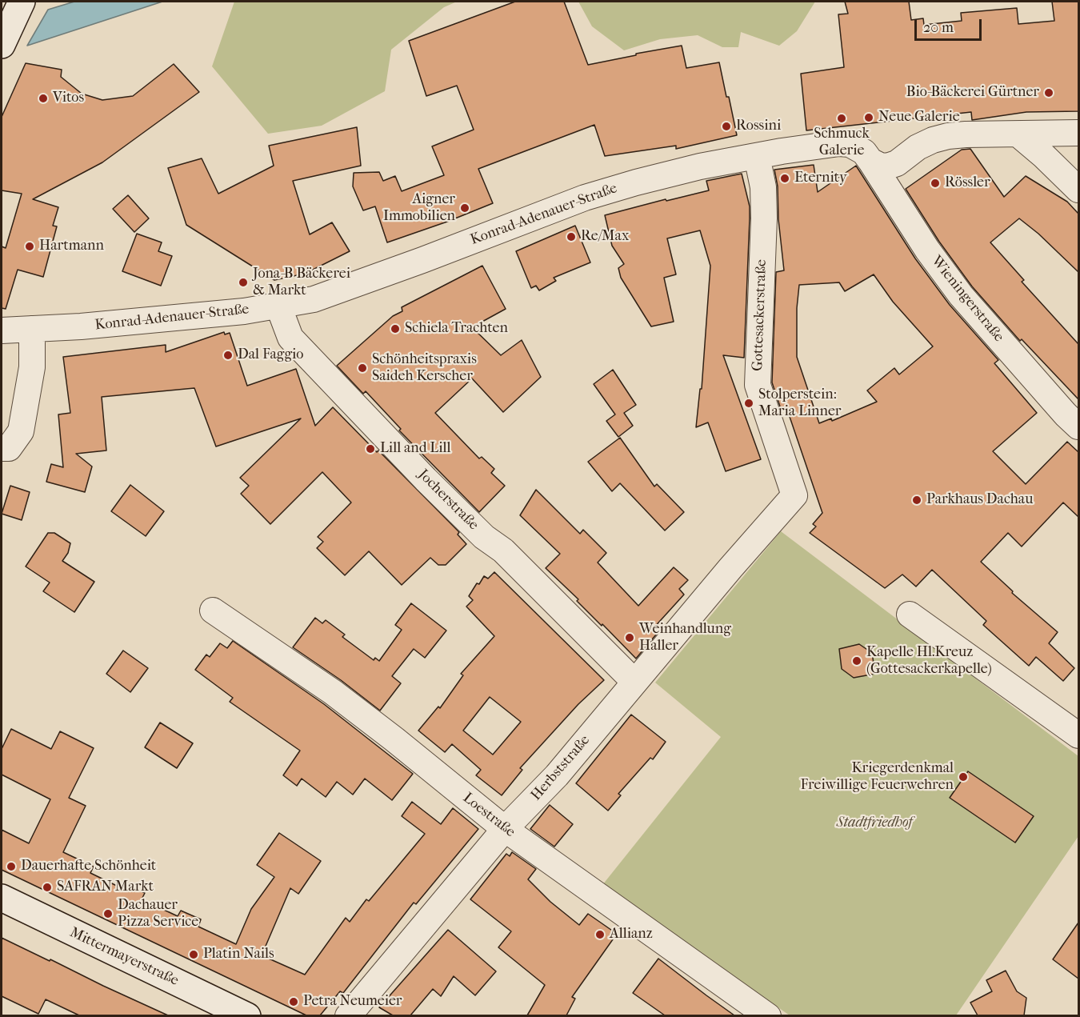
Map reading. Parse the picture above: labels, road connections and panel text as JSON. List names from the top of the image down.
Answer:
{
  "streets": {
    "main road": ["Mittermayerstraße"],
    "street": [
      "Konrad-Adenauer-Straße",
      "Wieningerstraße",
      "Gottesackerstraße",
      "Jocherstraße",
      "Herbststraße",
      "Loestraße"
    ]
  },
  "crossings": [
    ["Konrad-Adenauer-Straße", "Wieningerstraße"],
    ["Konrad-Adenauer-Straße", "Gottesackerstraße"],
    ["Konrad-Adenauer-Straße", "Jocherstraße"],
    ["Gottesackerstraße", "Herbststraße"],
    ["Jocherstraße", "Herbststraße"],
    ["Herbststraße", "Loestraße"]
  ],
  "parks": ["Stadtfriedhof"],
  "places": [
    "Bio-Bäckerei Gürtner",
    "Vitos",
    "Neue Galerie",
    "Schmuck Galerie",
    "Rossini",
    "Eternity",
    "Rössler",
    "Aigner Immobilien",
    "Re/Max",
    "Hartmann",
    "Jona-B Bäckerei & Markt",
    "Schiela Trachten",
    "Dal Faggio",
    "Schönheitspraxis Saideh Kerscher",
    "Stolperstein: Maria Linner",
    "Lill and Lill",
    "Parkhaus Dachau",
    "Weinhandlung Haller",
    "Kapelle Hl.Kreuz (Gottesackerkapelle)",
    "Kriegerdenkmal Freiwillige Feuerwehren",
    "Dauerhafte Schönheit",
    "SAFRAN Markt",
    "Dachauer Pizza Service",
    "Allianz",
    "Platin Nails",
    "Petra Neumeier"
  ],
  "scale_bar": "20 m"
}
